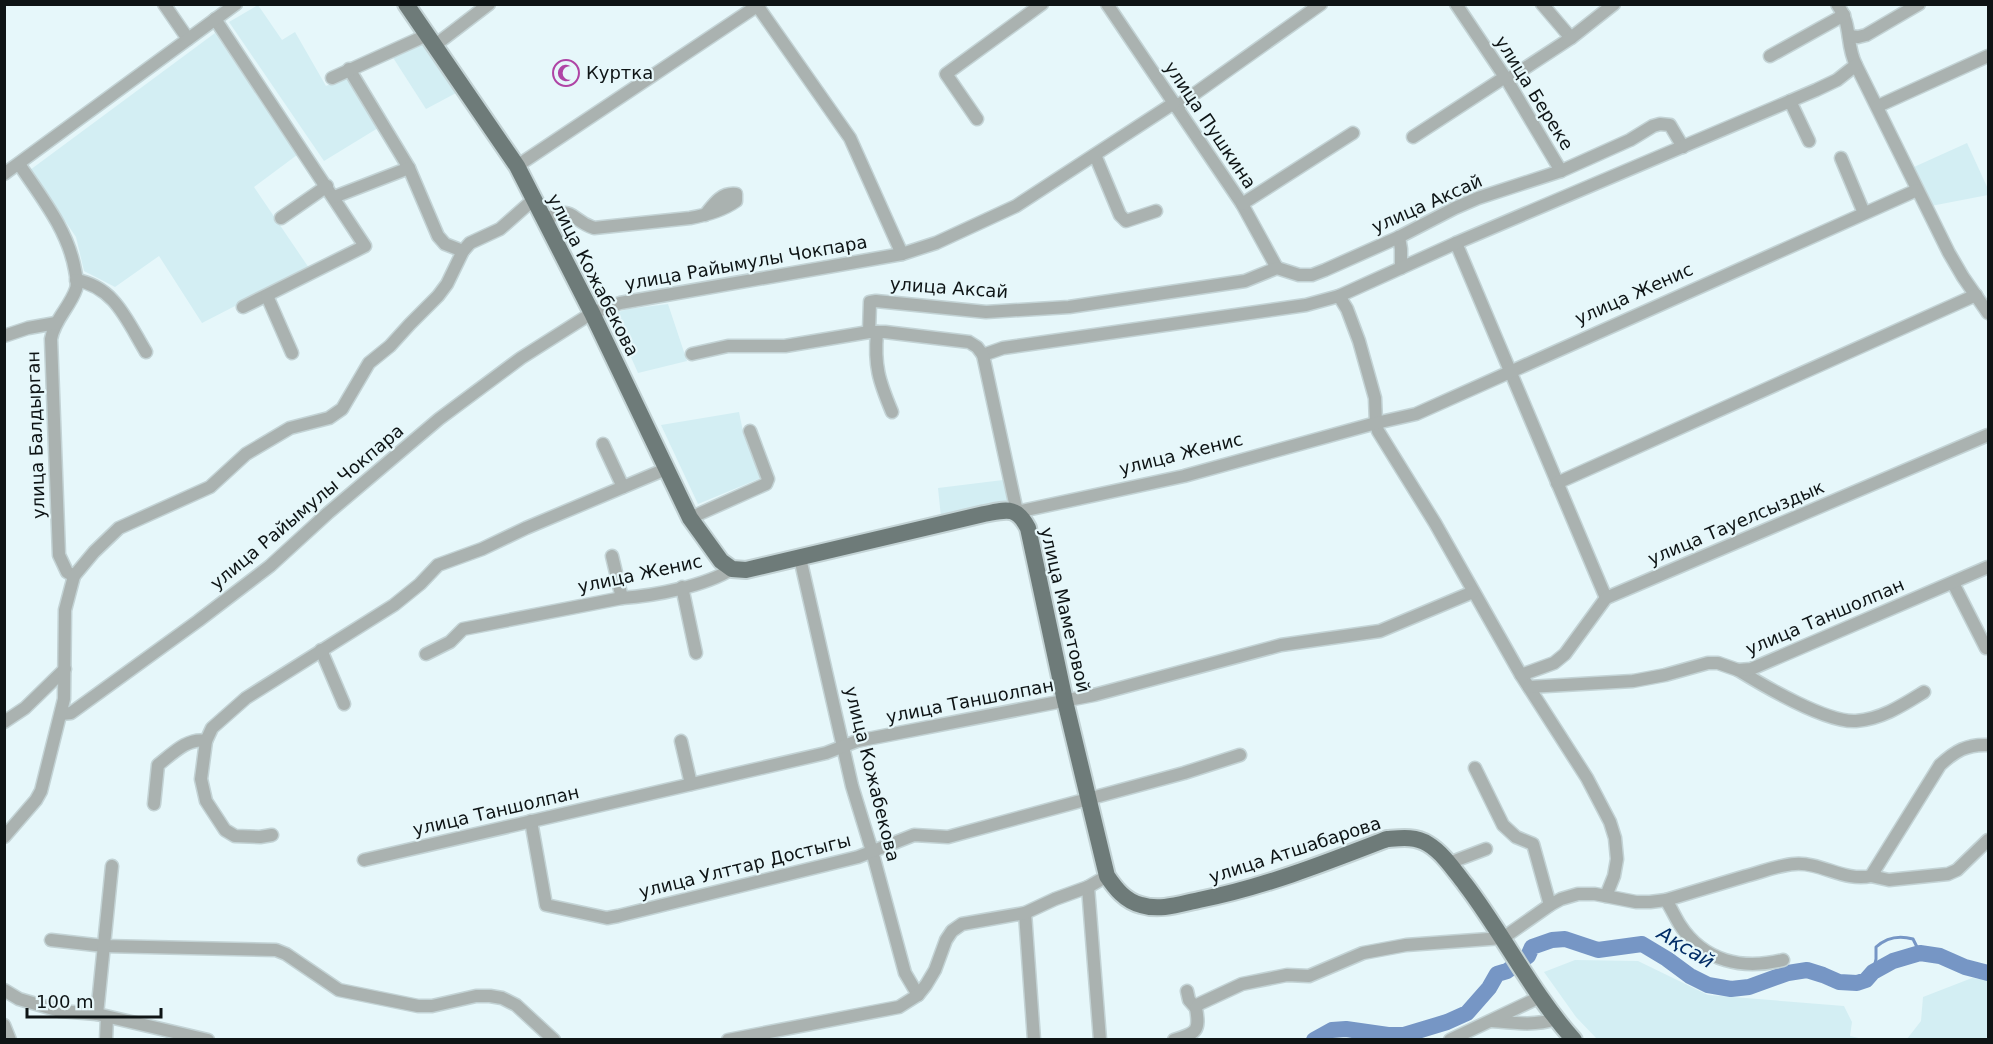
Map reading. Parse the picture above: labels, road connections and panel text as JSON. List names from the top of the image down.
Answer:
{
  "streets": {
    "main road": [
      "улица Кожабекова",
      "улица Женис",
      "улица Маметовой",
      "улица Атшабарова"
    ],
    "street": [
      "улица Береке",
      "улица Пушкина",
      "улица Аксай",
      "улица Райымулы Чокпара",
      "улица Балдырган",
      "улица Тауелсыздык",
      "улица Таншолпан",
      "улица Улттар Достыгы"
    ]
  },
  "crossings": [
    ["улица Береке", "улица Аксай"],
    ["улица Пушкина", "улица Аксай"],
    ["улица Пушкина", "улица Райымулы Чокпара"],
    ["улица Райымулы Чокпара", "улица Кожабекова"],
    ["улица Кожабекова", "улица Женис"],
    ["улица Кожабекова", "улица Таншолпан"],
    ["улица Кожабекова", "улица Улттар Достыгы"],
    ["улица Женис", "улица Маметовой"],
    ["улица Маметовой", "улица Таншолпан"],
    ["улица Маметовой", "улица Атшабарова"],
    ["улица Маметовой", "улица Улттар Достыгы"],
    ["улица Таншолпан", "улица Улттар Достыгы"]
  ],
  "water": ["Ақсай"],
  "places": {
    "mosque": ["Куртка"]
  },
  "scale_bar": "100 m"
}
